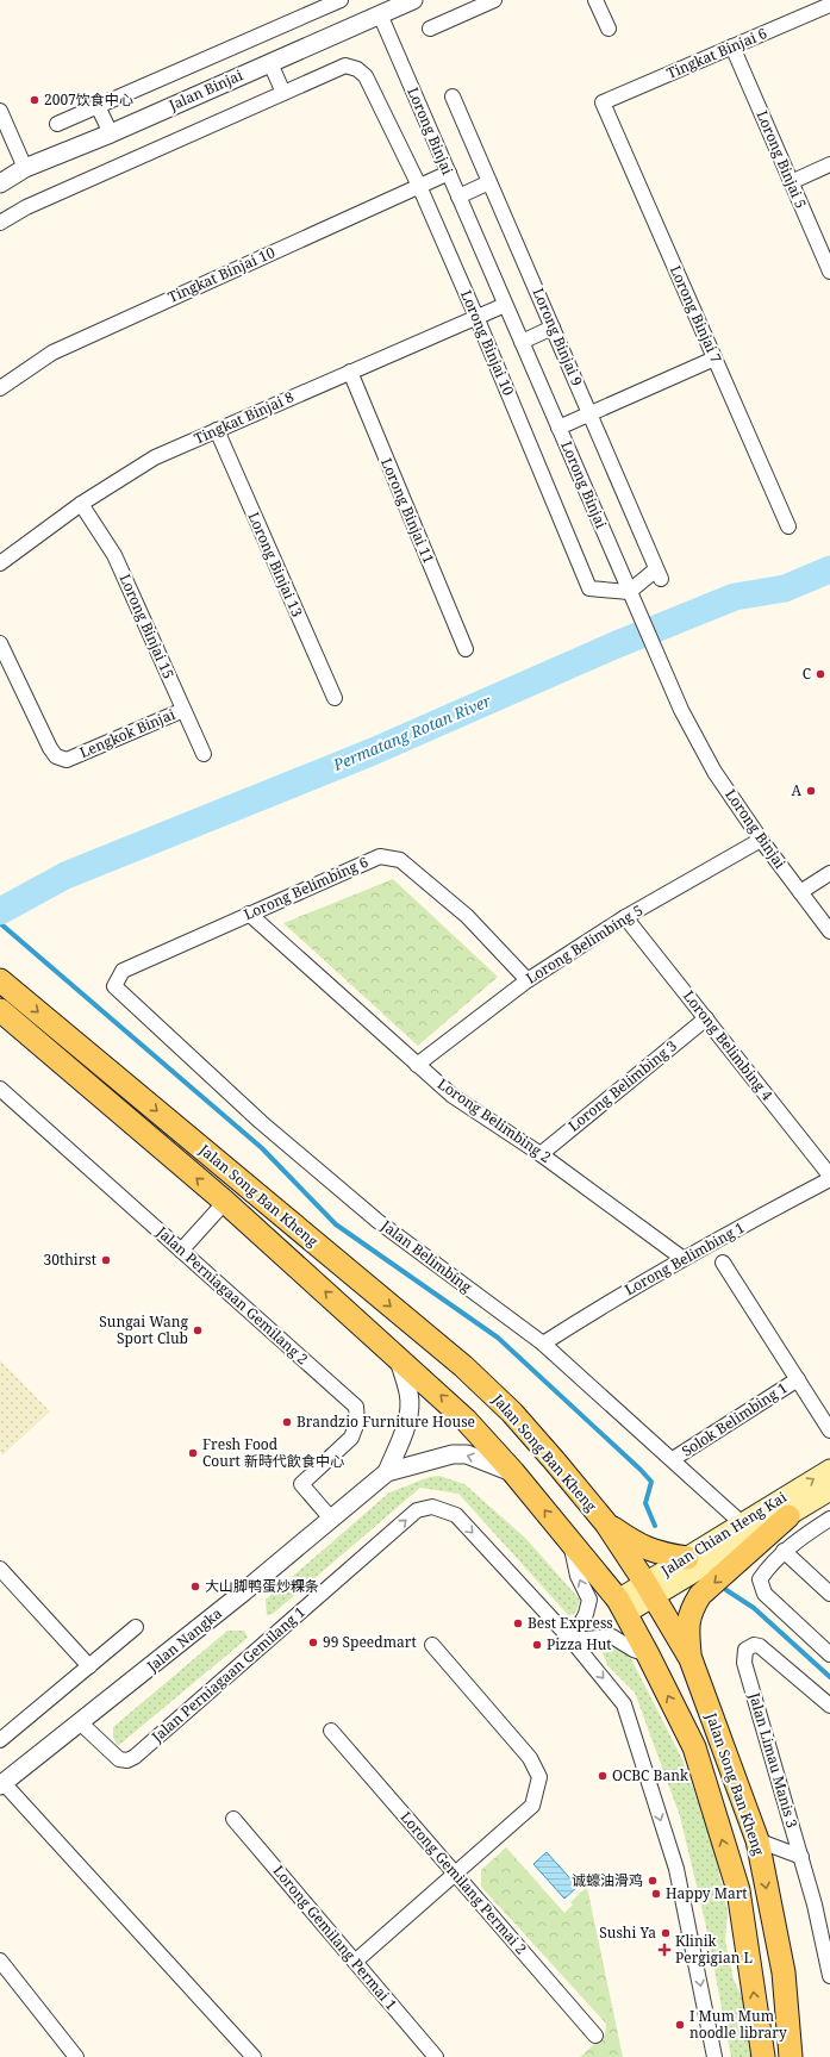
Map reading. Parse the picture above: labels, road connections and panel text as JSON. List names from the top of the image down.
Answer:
{
  "streets": {
    "main road": ["Jalan Song Ban Kheng", "Jalan Chian Heng Kai"],
    "street": [
      "Tingkat Binjai 6",
      "Jalan Binjai",
      "Lorong Binjai",
      "Lorong Binjai 5",
      "Tingkat Binjai 10",
      "Lorong Binjai 7",
      "Lorong Binjai 9",
      "Lorong Binjai 10",
      "Tingkat Binjai 8",
      "Lorong Binjai 11",
      "Lorong Binjai 13",
      "Lorong Binjai 15",
      "Lengkok Binjai",
      "Lorong Belimbing 6",
      "Lorong Belimbing 5",
      "Lorong Belimbing 4",
      "Lorong Belimbing 3",
      "Lorong Belimbing 2",
      "Jalan Belimbing",
      "Lorong Belimbing 1",
      "Jalan Perniagaan Gemilang 2",
      "Solok Belimbing 1",
      "Jalan Nangka",
      "Jalan Perniagaan Gemilang 1",
      "Jalan Limau Manis 3",
      "Lorong Gemilang Permai 2",
      "Lorong Gemilang Permai 1"
    ]
  },
  "crossings": [
    ["Tingkat Binjai 6", "Lorong Binjai 5"],
    ["Tingkat Binjai 6", "Lorong Binjai 7"],
    ["Jalan Binjai", "Lorong Binjai"],
    ["Lorong Binjai", "Tingkat Binjai 10"],
    ["Lorong Binjai", "Lorong Binjai 9"],
    ["Lorong Binjai", "Lorong Binjai 10"],
    ["Lorong Binjai", "Tingkat Binjai 8"],
    ["Lorong Binjai", "Lorong Belimbing 5"],
    ["Tingkat Binjai 10", "Lorong Binjai 10"],
    ["Lorong Binjai 9", "Lorong Binjai 10"],
    ["Lorong Binjai 10", "Tingkat Binjai 8"],
    ["Tingkat Binjai 8", "Lorong Binjai 11"],
    ["Tingkat Binjai 8", "Lorong Binjai 13"],
    ["Tingkat Binjai 8", "Lorong Binjai 15"],
    ["Lorong Binjai 15", "Lengkok Binjai"],
    ["Lorong Belimbing 6", "Lorong Belimbing 5"],
    ["Lorong Belimbing 6", "Lorong Belimbing 2"],
    ["Lorong Belimbing 6", "Jalan Belimbing"],
    ["Lorong Belimbing 5", "Lorong Belimbing 4"],
    ["Lorong Belimbing 5", "Lorong Belimbing 2"],
    ["Lorong Belimbing 4", "Lorong Belimbing 3"],
    ["Lorong Belimbing 3", "Lorong Belimbing 2"],
    ["Lorong Belimbing 2", "Lorong Belimbing 1"],
    ["Jalan Song Ban Kheng", "Jalan Chian Heng Kai"],
    ["Jalan Song Ban Kheng", "Jalan Nangka"],
    ["Jalan Belimbing", "Lorong Belimbing 1"],
    ["Jalan Belimbing", "Solok Belimbing 1"],
    ["Jalan Belimbing", "Jalan Chian Heng Kai"],
    ["Jalan Perniagaan Gemilang 2", "Jalan Nangka"],
    ["Jalan Nangka", "Jalan Perniagaan Gemilang 1"]
  ],
  "water": ["Permatang Rotan River"],
  "places": {
    "other": [
      "2007饮食中心",
      "C",
      "A",
      "30thirst",
      "Sungai Wang Sport Club",
      "Brandzio Furniture House",
      "Fresh Food Court 新時代飲食中心",
      "大山脚鸭蛋炒粿条",
      "Best Express",
      "99 Speedmart",
      "Pizza Hut",
      "OCBC Bank",
      "诚蠔油滑鸡",
      "Happy Mart",
      "Sushi Ya",
      "I Mum Mum noodle library"
    ],
    "health": ["Klinik Pergigian L"]
  }
}
